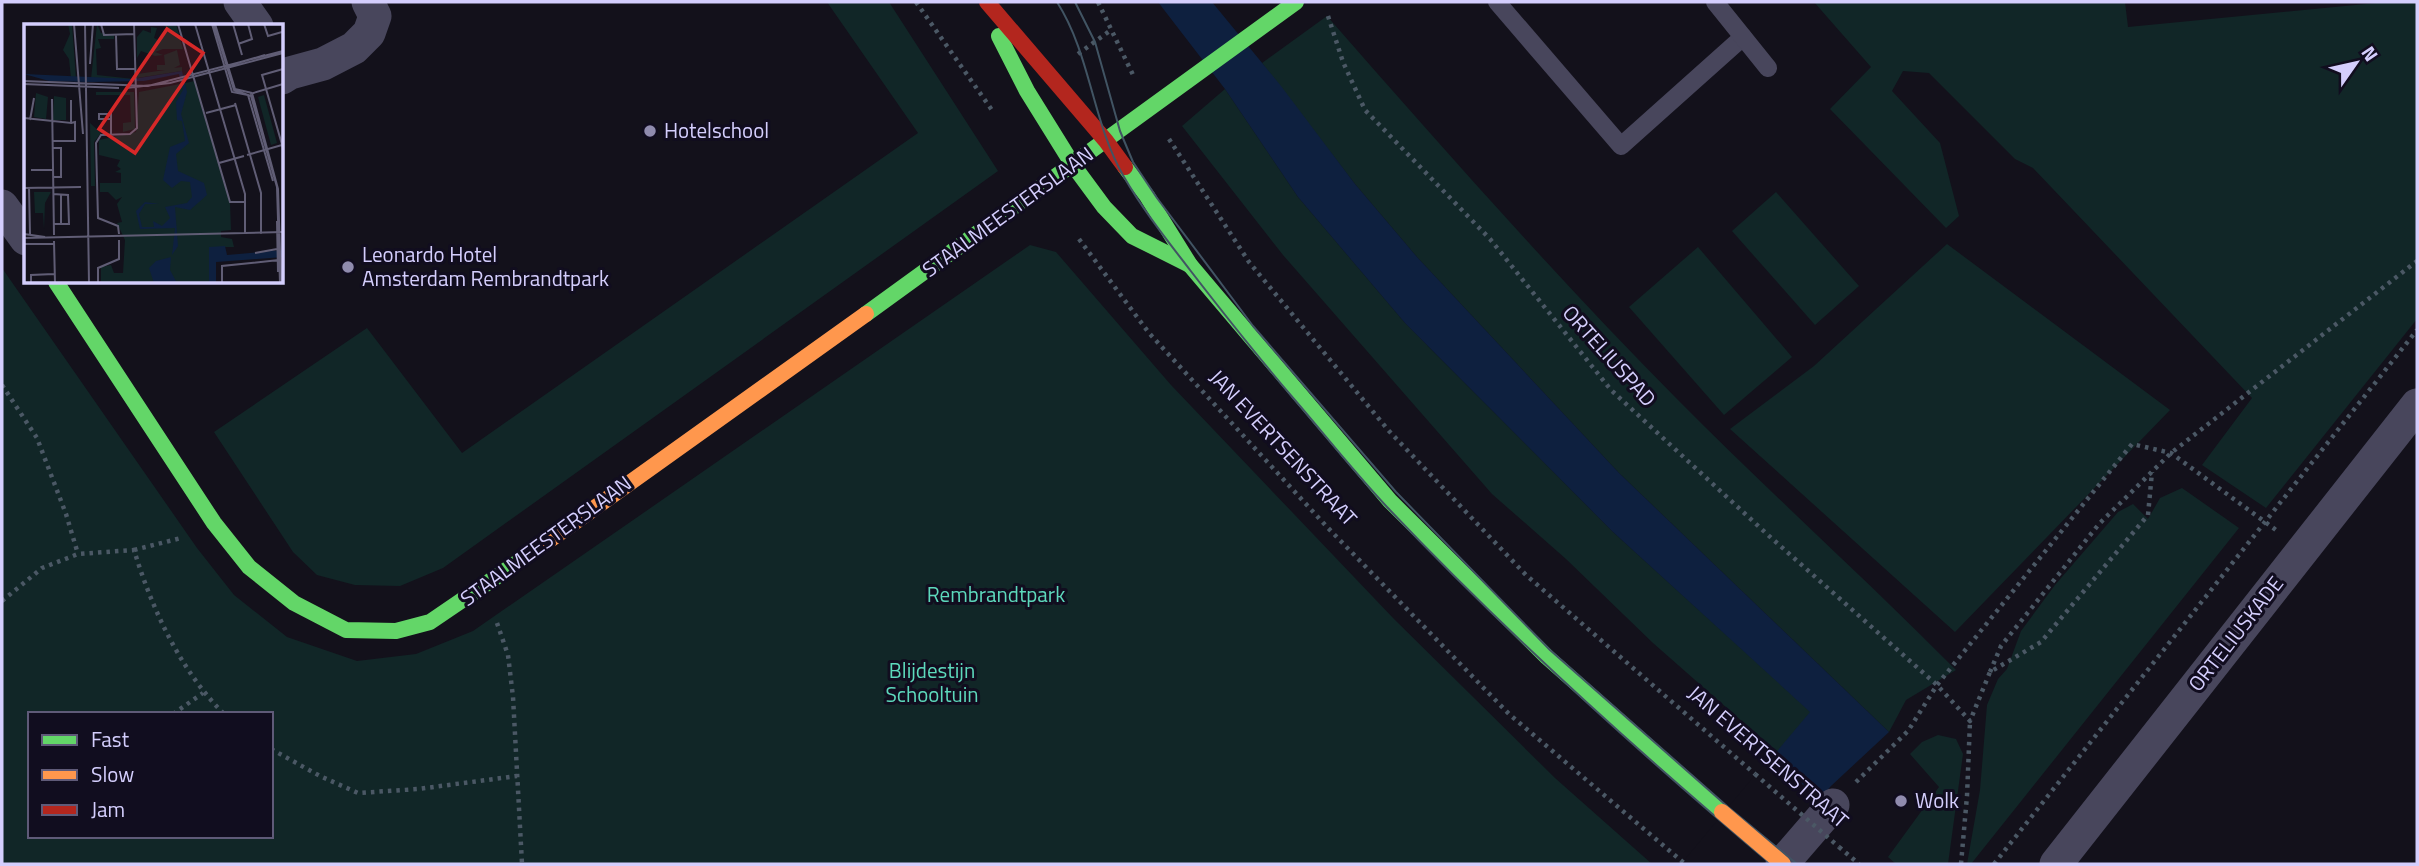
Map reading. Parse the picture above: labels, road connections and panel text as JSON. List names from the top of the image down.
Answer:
{
  "streets": {
    "street": ["STAALMEESTERSLAAN", "JAN EVERTSENSTRAAT", "ORTELIUSKADE"],
    "path": ["ORTELIUSPAD"]
  },
  "crossings": [
    ["STAALMEESTERSLAAN", "JAN EVERTSENSTRAAT"]
  ],
  "parks": ["Rembrandtpark", "Blijdestijn Schooltuin"],
  "places": ["Hotelschool", "Leonardo Hotel Amsterdam Rembrandtpark", "Wolk"],
  "legend": ["Fast", "Slow", "Jam"],
  "north": "top right"
}
